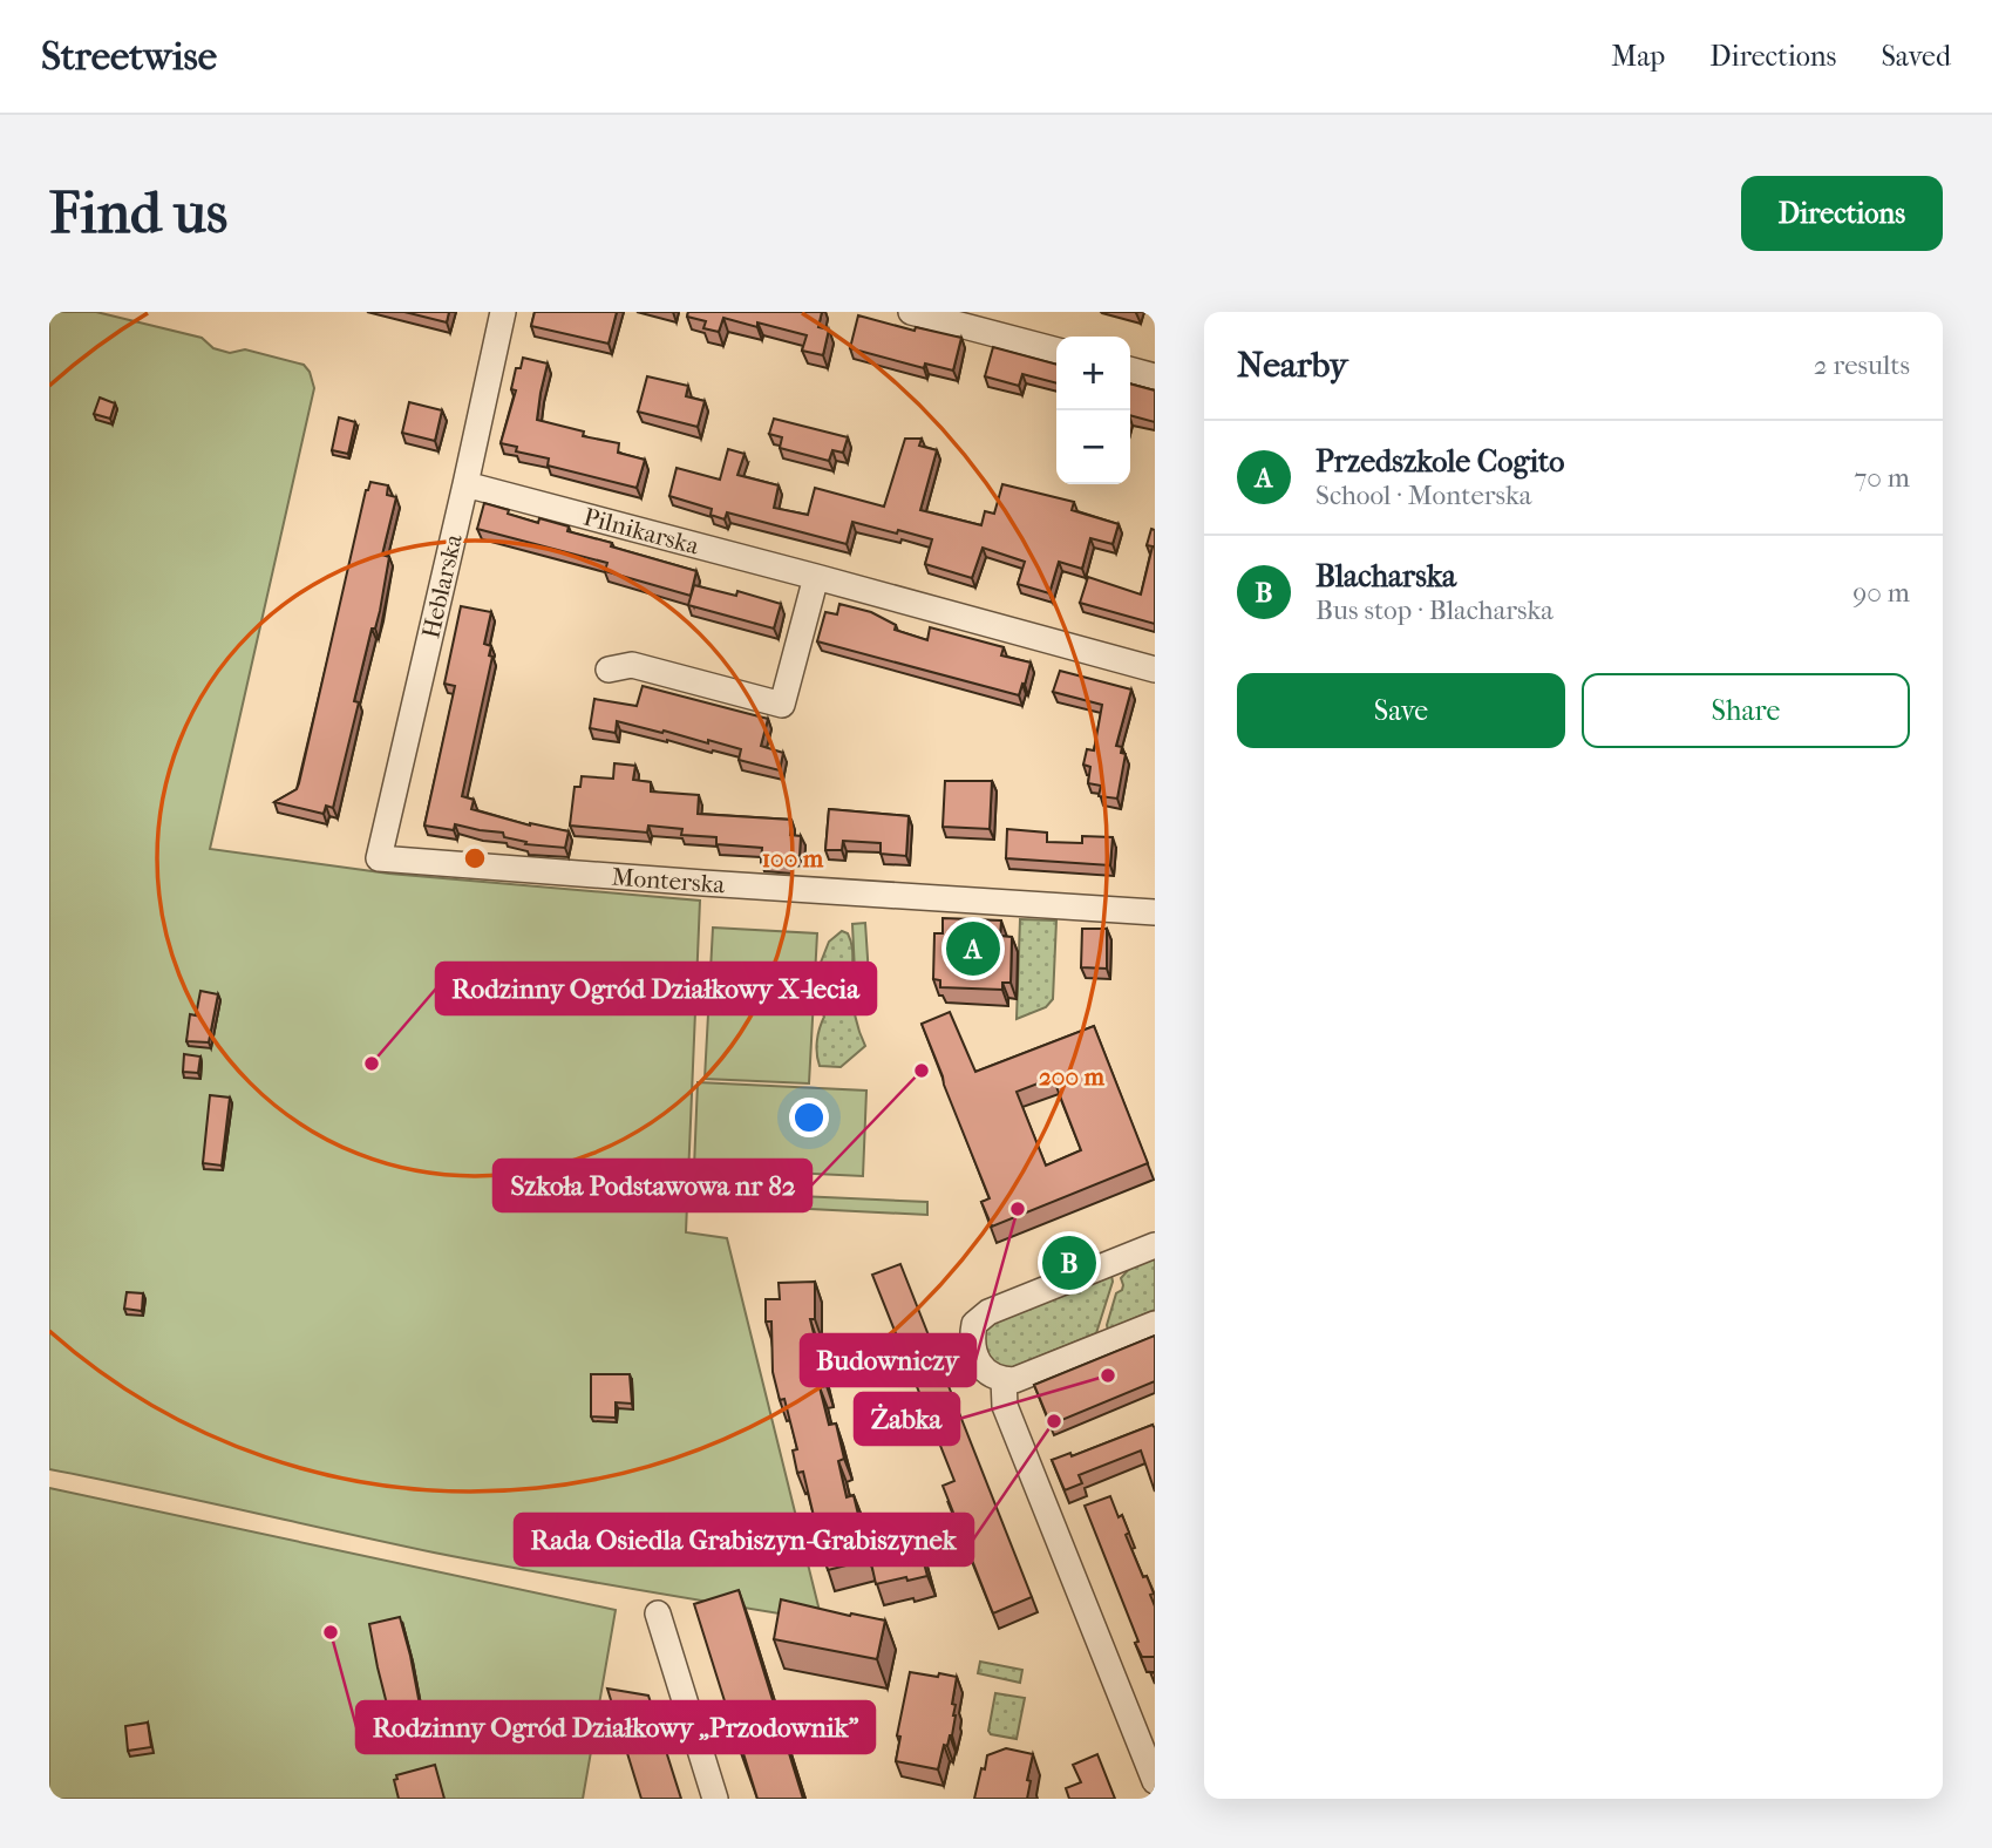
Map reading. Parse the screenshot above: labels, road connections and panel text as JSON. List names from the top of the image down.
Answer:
{
  "streets": {
    "street": ["Pilnikarska", "Heblarska", "Monterska"]
  },
  "crossings": [
    ["Pilnikarska", "Heblarska"],
    ["Heblarska", "Monterska"]
  ],
  "places": [
    "Rodzinny Ogród Działkowy X-lecia",
    "Szkoła Podstawowa nr 82",
    "Budowniczy",
    "Żabka",
    "Rada Osiedla Grabiszyn-Grabiszynek",
    "Rodzinny Ogród Działkowy „Przodownik”"
  ],
  "page": {
    "header": "Streetwise",
    "nav": ["Map", "Directions", "Saved"],
    "buttons": [
      "Directions",
      ["Save", "Share"]
    ],
    "title": "Find us",
    "heading": ["Nearby", "2 results"],
    "map_buttons": ["+", "−"],
    "list": [
      {
        "mark": "A",
        "name": "Przedszkole Cogito",
        "note": "School · Monterska",
        "value": "70 m"
      },
      {
        "mark": "B",
        "name": "Blacharska",
        "note": "Bus stop · Blacharska",
        "value": "90 m"
      }
    ],
    "pins": ["A", "B"]
  },
  "rings": ["100 m", "200 m"]
}
